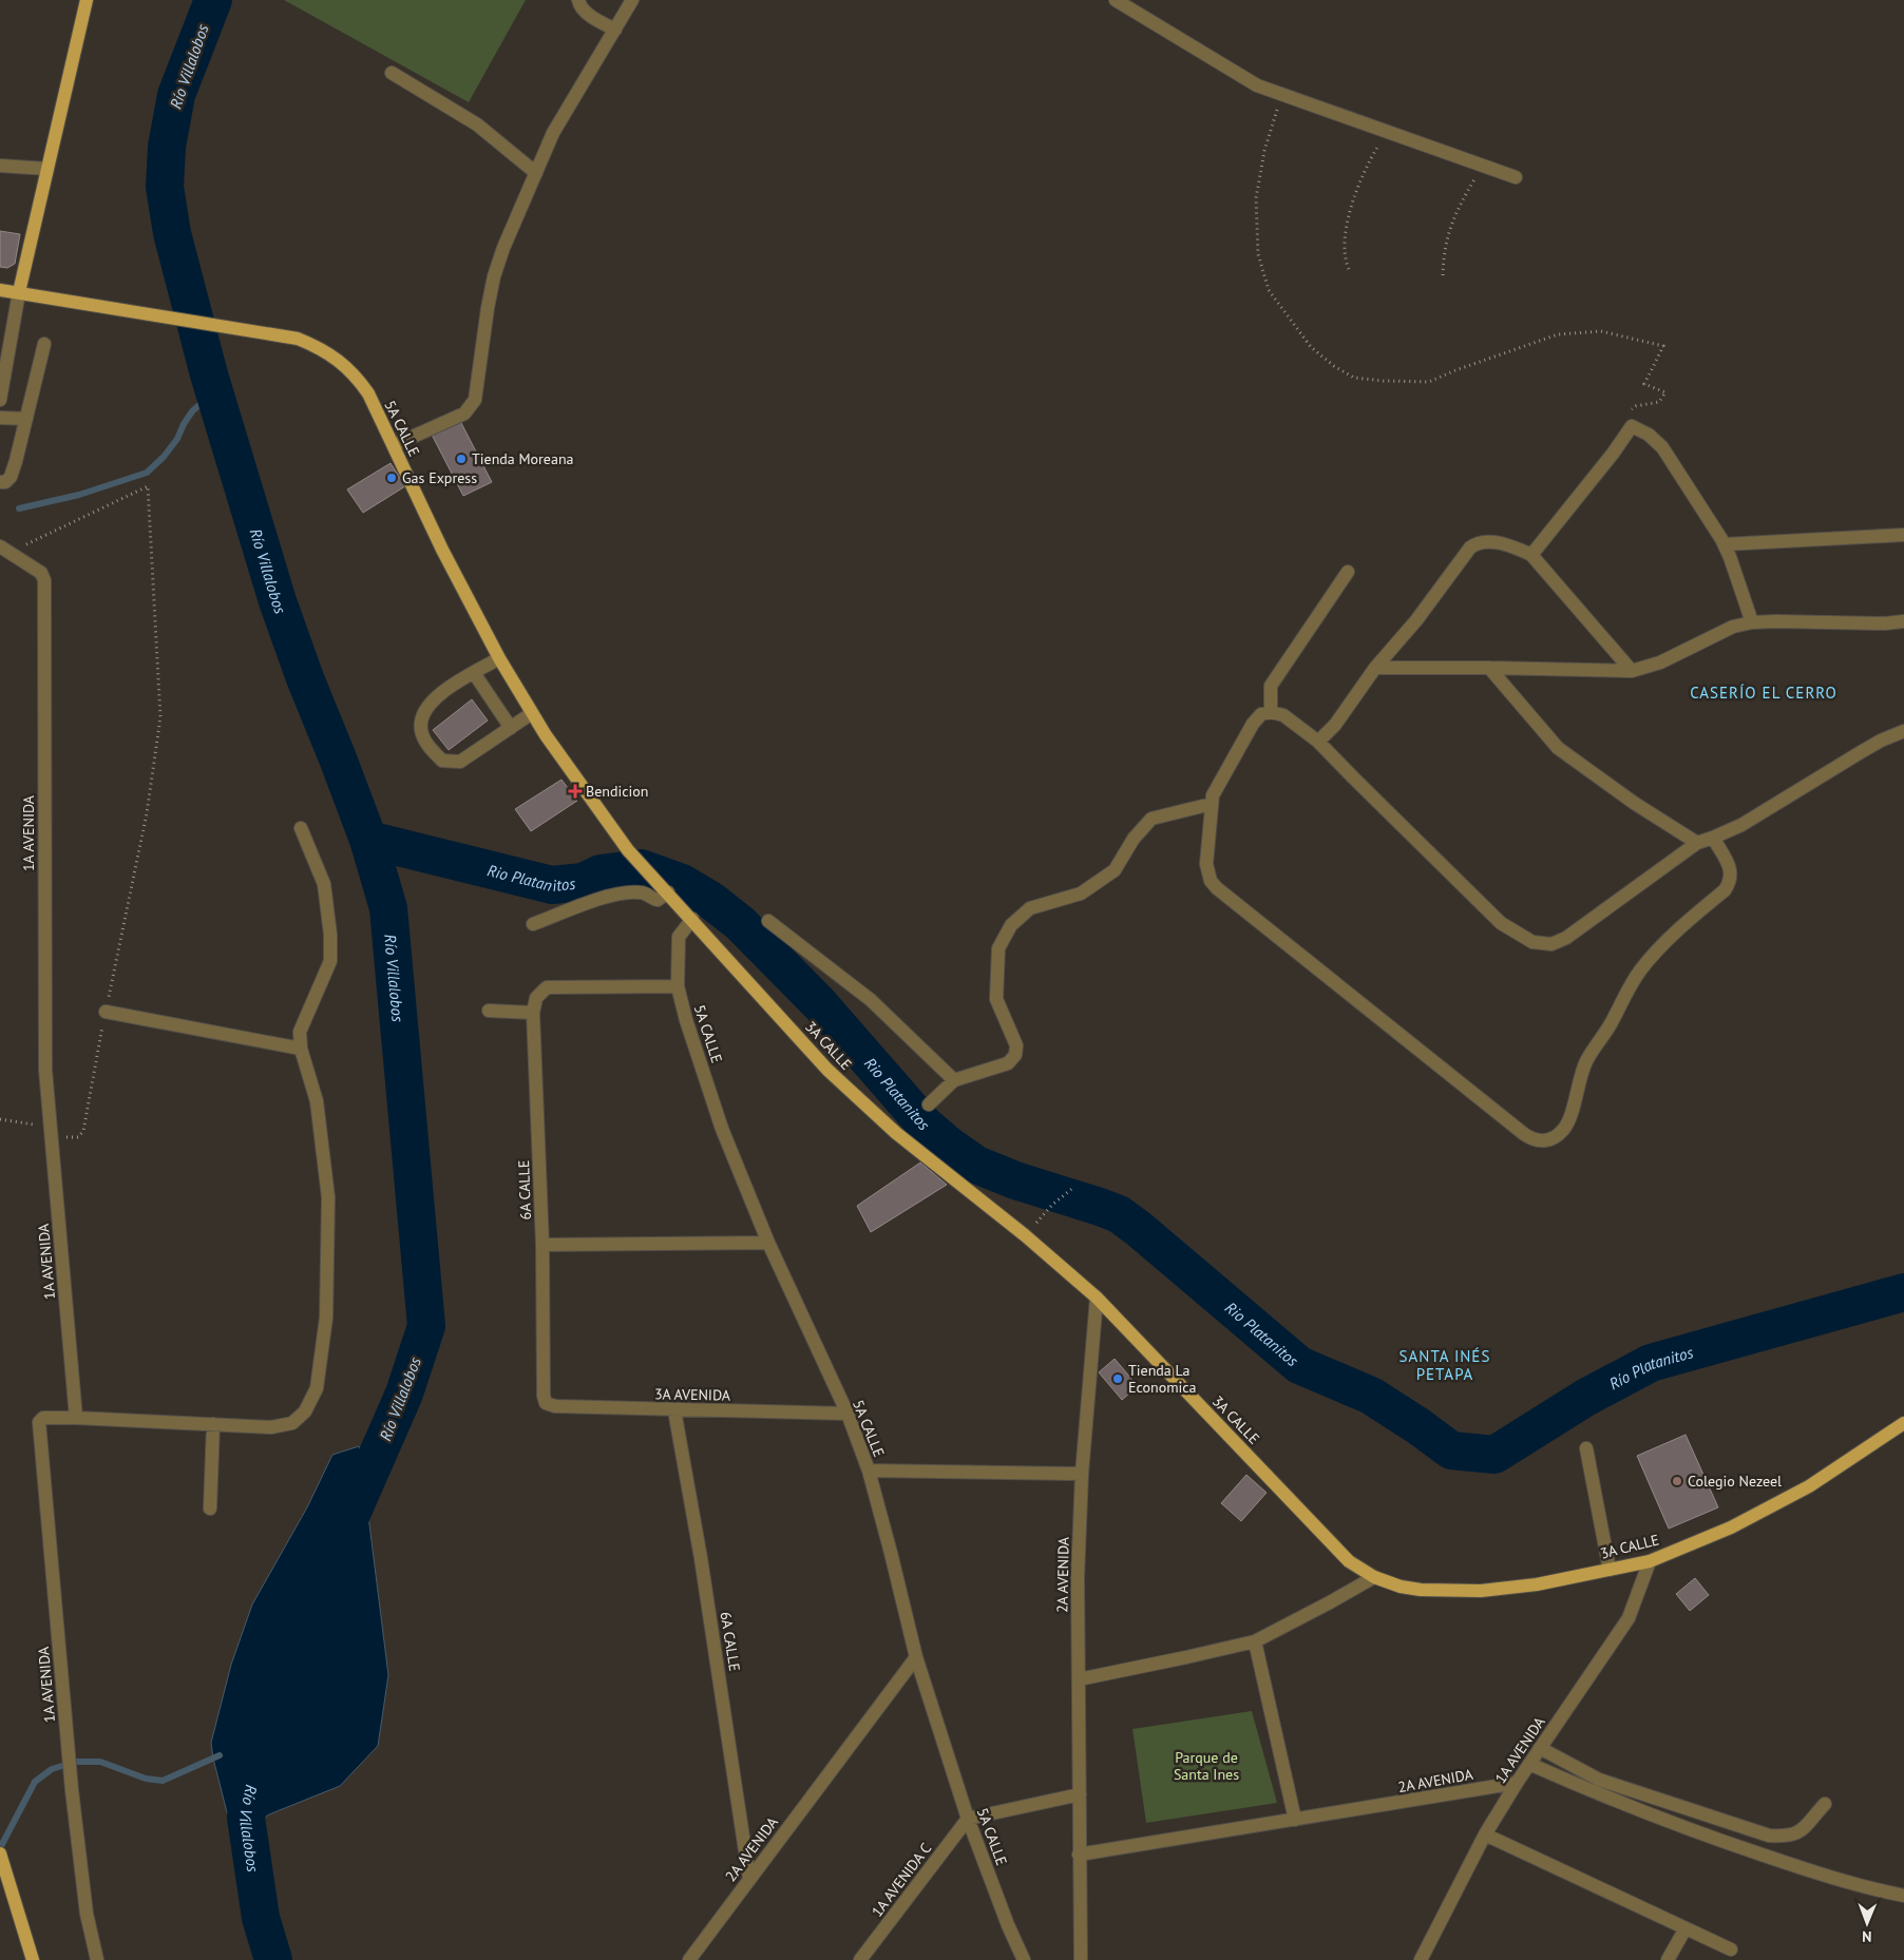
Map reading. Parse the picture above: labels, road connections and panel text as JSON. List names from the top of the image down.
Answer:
{
  "streets": {
    "main road": ["5A CALLE", "3A CALLE"],
    "street": [
      "1A AVENIDA",
      "6A CALLE",
      "3A AVENIDA",
      "2A AVENIDA",
      "1A AVENIDA C"
    ]
  },
  "crossings": [
    ["5A CALLE", "3A CALLE"],
    ["5A CALLE", "6A CALLE"],
    ["5A CALLE", "3A AVENIDA"],
    ["5A CALLE", "2A AVENIDA"],
    ["5A CALLE", "1A AVENIDA C"],
    ["1A AVENIDA", "3A CALLE"],
    ["1A AVENIDA", "2A AVENIDA"],
    ["3A CALLE", "2A AVENIDA"],
    ["6A CALLE", "3A AVENIDA"],
    ["6A CALLE", "2A AVENIDA"]
  ],
  "districts": ["CASERÍO EL CERRO", "SANTA INÉS PETAPA"],
  "water": ["Río Villalobos", "Rio Platanitos", "Río Platanitos"],
  "parks": ["Parque de Santa Ines"],
  "places": {
    "other": [
      "Tienda Moreana",
      "Gas Express",
      "Tienda La Economica",
      "Colegio Nezeel"
    ],
    "health": ["Bendicion"]
  },
  "north": "bottom"
}
